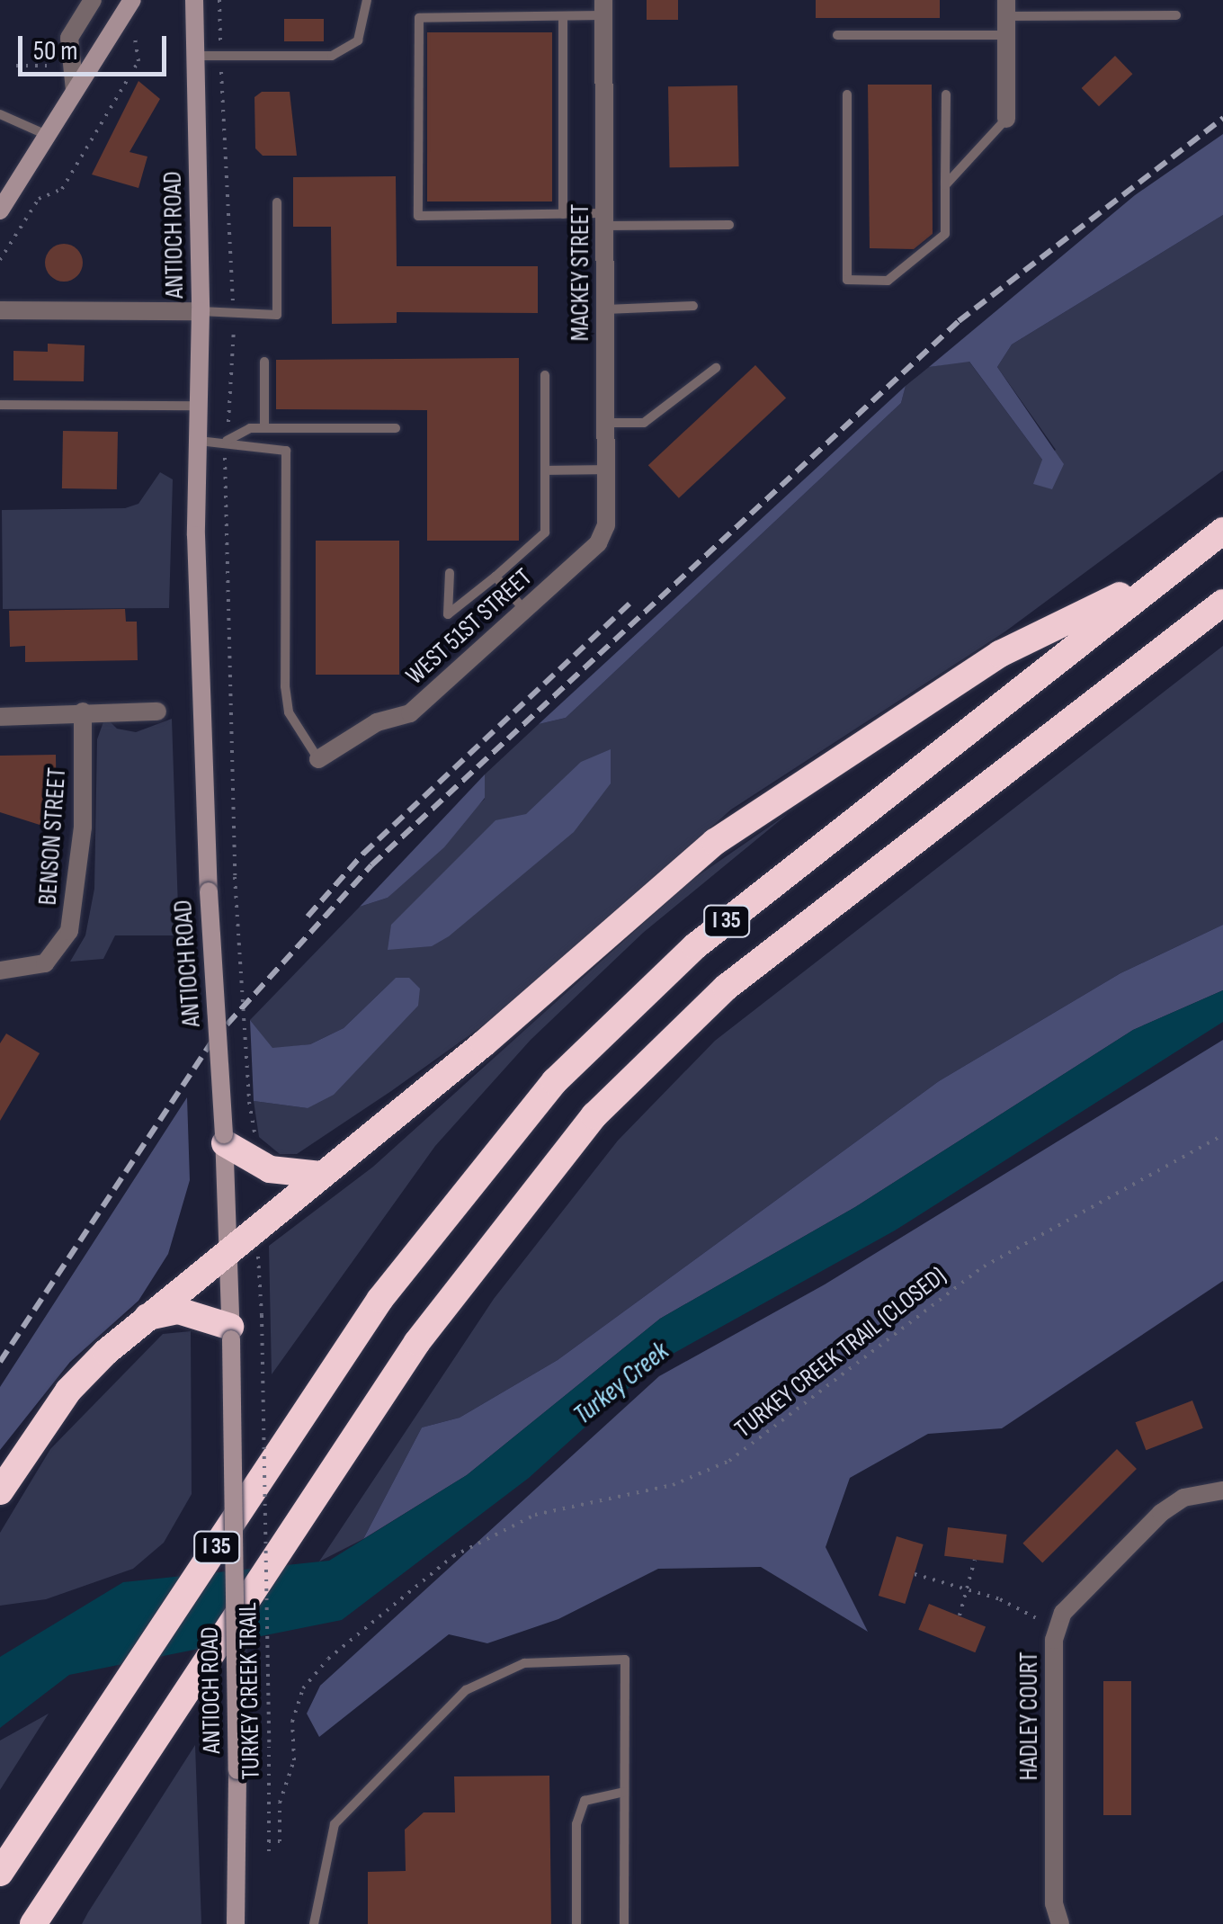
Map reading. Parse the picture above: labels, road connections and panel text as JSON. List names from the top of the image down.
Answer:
{
  "streets": {
    "highway": ["I 35"],
    "main road": ["ANTIOCH ROAD"],
    "street": [
      "MACKEY STREET",
      "WEST 51ST STREET",
      "BENSON STREET",
      "HADLEY COURT"
    ],
    "path": ["TURKEY CREEK TRAIL (CLOSED)", "TURKEY CREEK TRAIL"]
  },
  "crossings": [
    ["MACKEY STREET", "WEST 51ST STREET"],
    ["TURKEY CREEK TRAIL (CLOSED)", "TURKEY CREEK TRAIL"]
  ],
  "water": ["Turkey Creek"],
  "scale_bar": "50 m"
}
